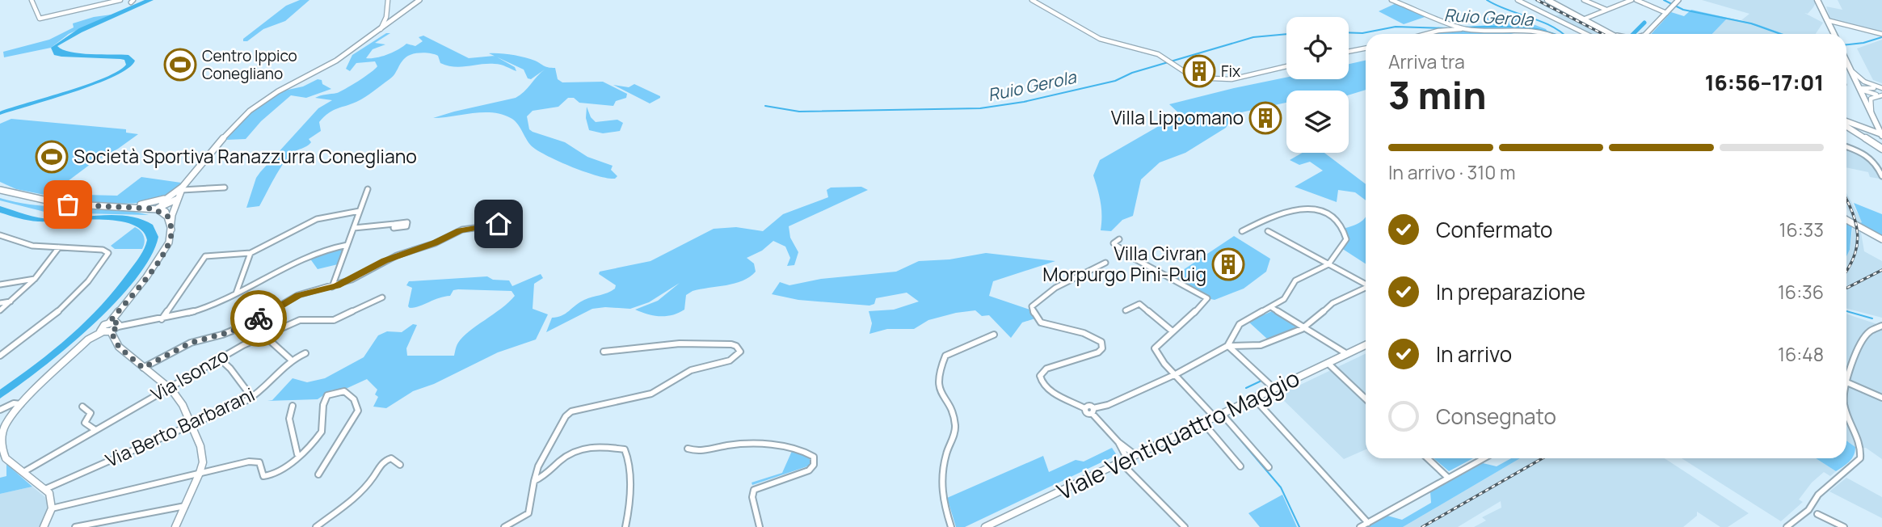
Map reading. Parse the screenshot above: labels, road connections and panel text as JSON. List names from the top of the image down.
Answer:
{
  "streets": {
    "street": ["Via Isonzo", "Via Berto Barbarani", "Viale Ventiquattro Maggio"]
  },
  "water": ["Ruio Gerola"],
  "places": {
    "sports": ["Centro Ippico Conegliano", "Società Sportiva Ranazzurra Conegliano"],
    "building": ["Fix", "Villa Lippomano", "Villa Civran Morpurgo Pini-Puig"]
  },
  "page": {
    "heading": ["3 min", "Arriva tra", "16:56–17:01"],
    "bar": "In arrivo · 310 m",
    "list": [
      ["Confermato", "16:33"],
      ["In preparazione", "16:36"],
      ["In arrivo", "16:48"],
      "Consegnato"
    ]
  }
}
